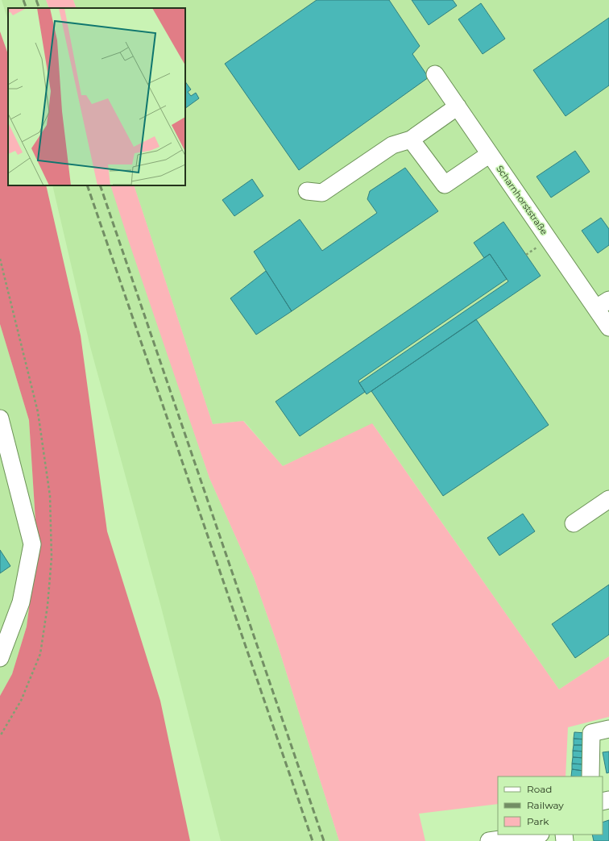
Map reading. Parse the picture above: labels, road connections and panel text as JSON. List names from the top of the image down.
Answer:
{
  "streets": {
    "street": ["Scharnhorststraße"]
  },
  "legend": ["Road", "Railway", "Park"]
}
